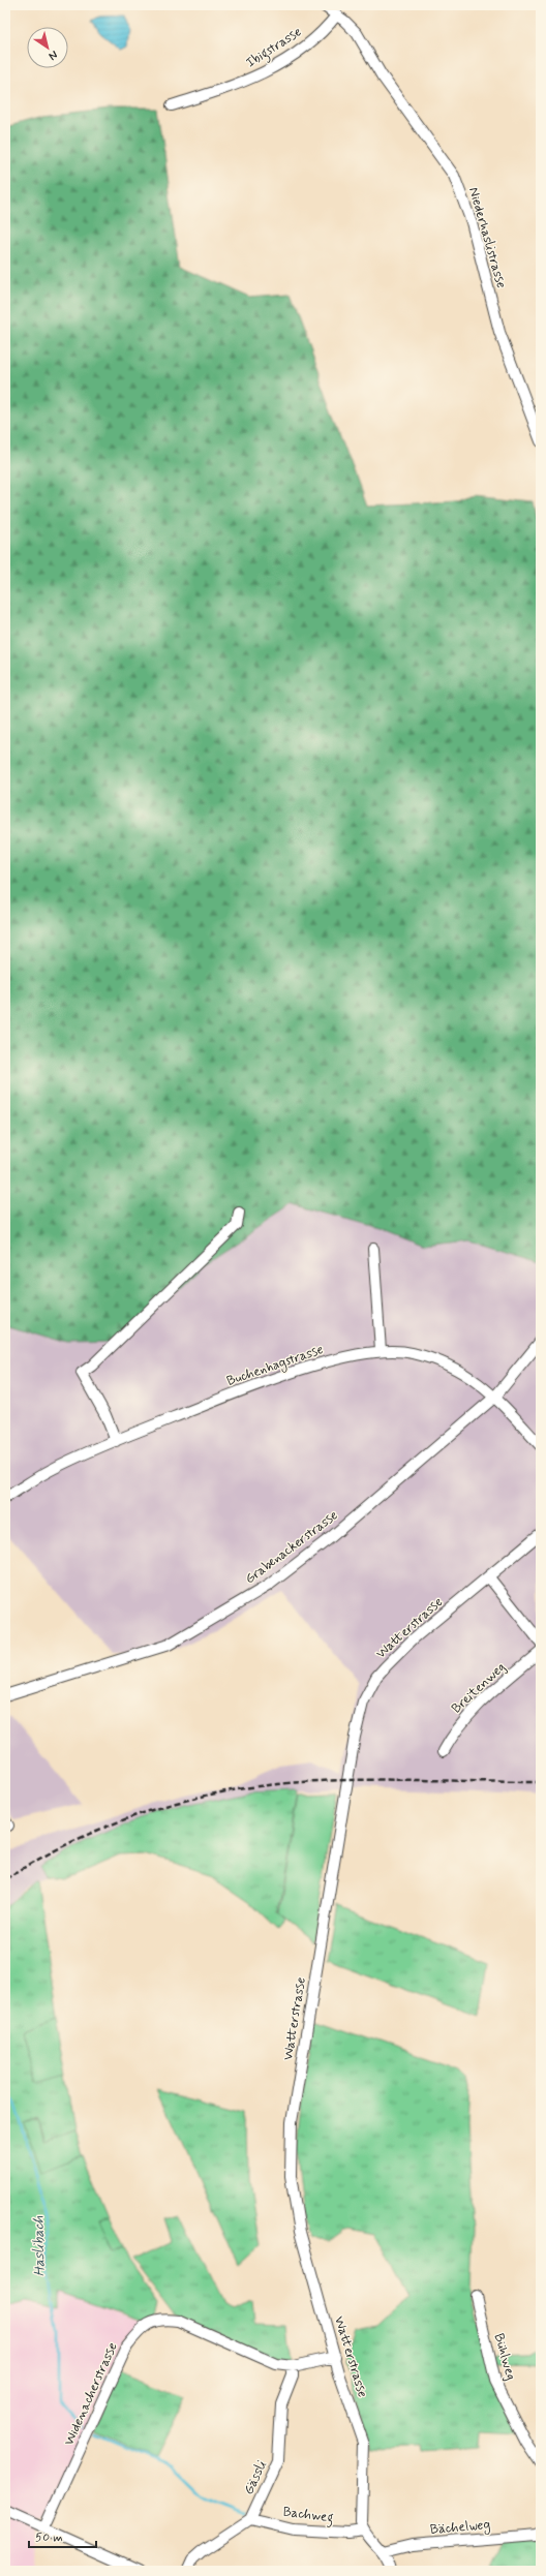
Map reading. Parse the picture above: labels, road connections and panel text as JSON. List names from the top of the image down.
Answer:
{
  "streets": {
    "street": [
      "Ibigstrasse",
      "Niederhaslistrasse",
      "Buchenhagstrasse",
      "Grabenackerstrasse",
      "Watterstrasse",
      "Breitenweg",
      "Bühlweg",
      "Widenacherstrasse",
      "Gässli",
      "Bachweg",
      "Bächelweg"
    ]
  },
  "crossings": [
    ["Ibigstrasse", "Niederhaslistrasse"],
    ["Buchenhagstrasse", "Grabenackerstrasse"],
    ["Watterstrasse", "Widenacherstrasse"],
    ["Watterstrasse", "Bachweg"],
    ["Widenacherstrasse", "Gässli"],
    ["Gässli", "Bachweg"]
  ],
  "water": ["Haslibach"],
  "scale_bar": "50 m",
  "north": "bottom right"
}
